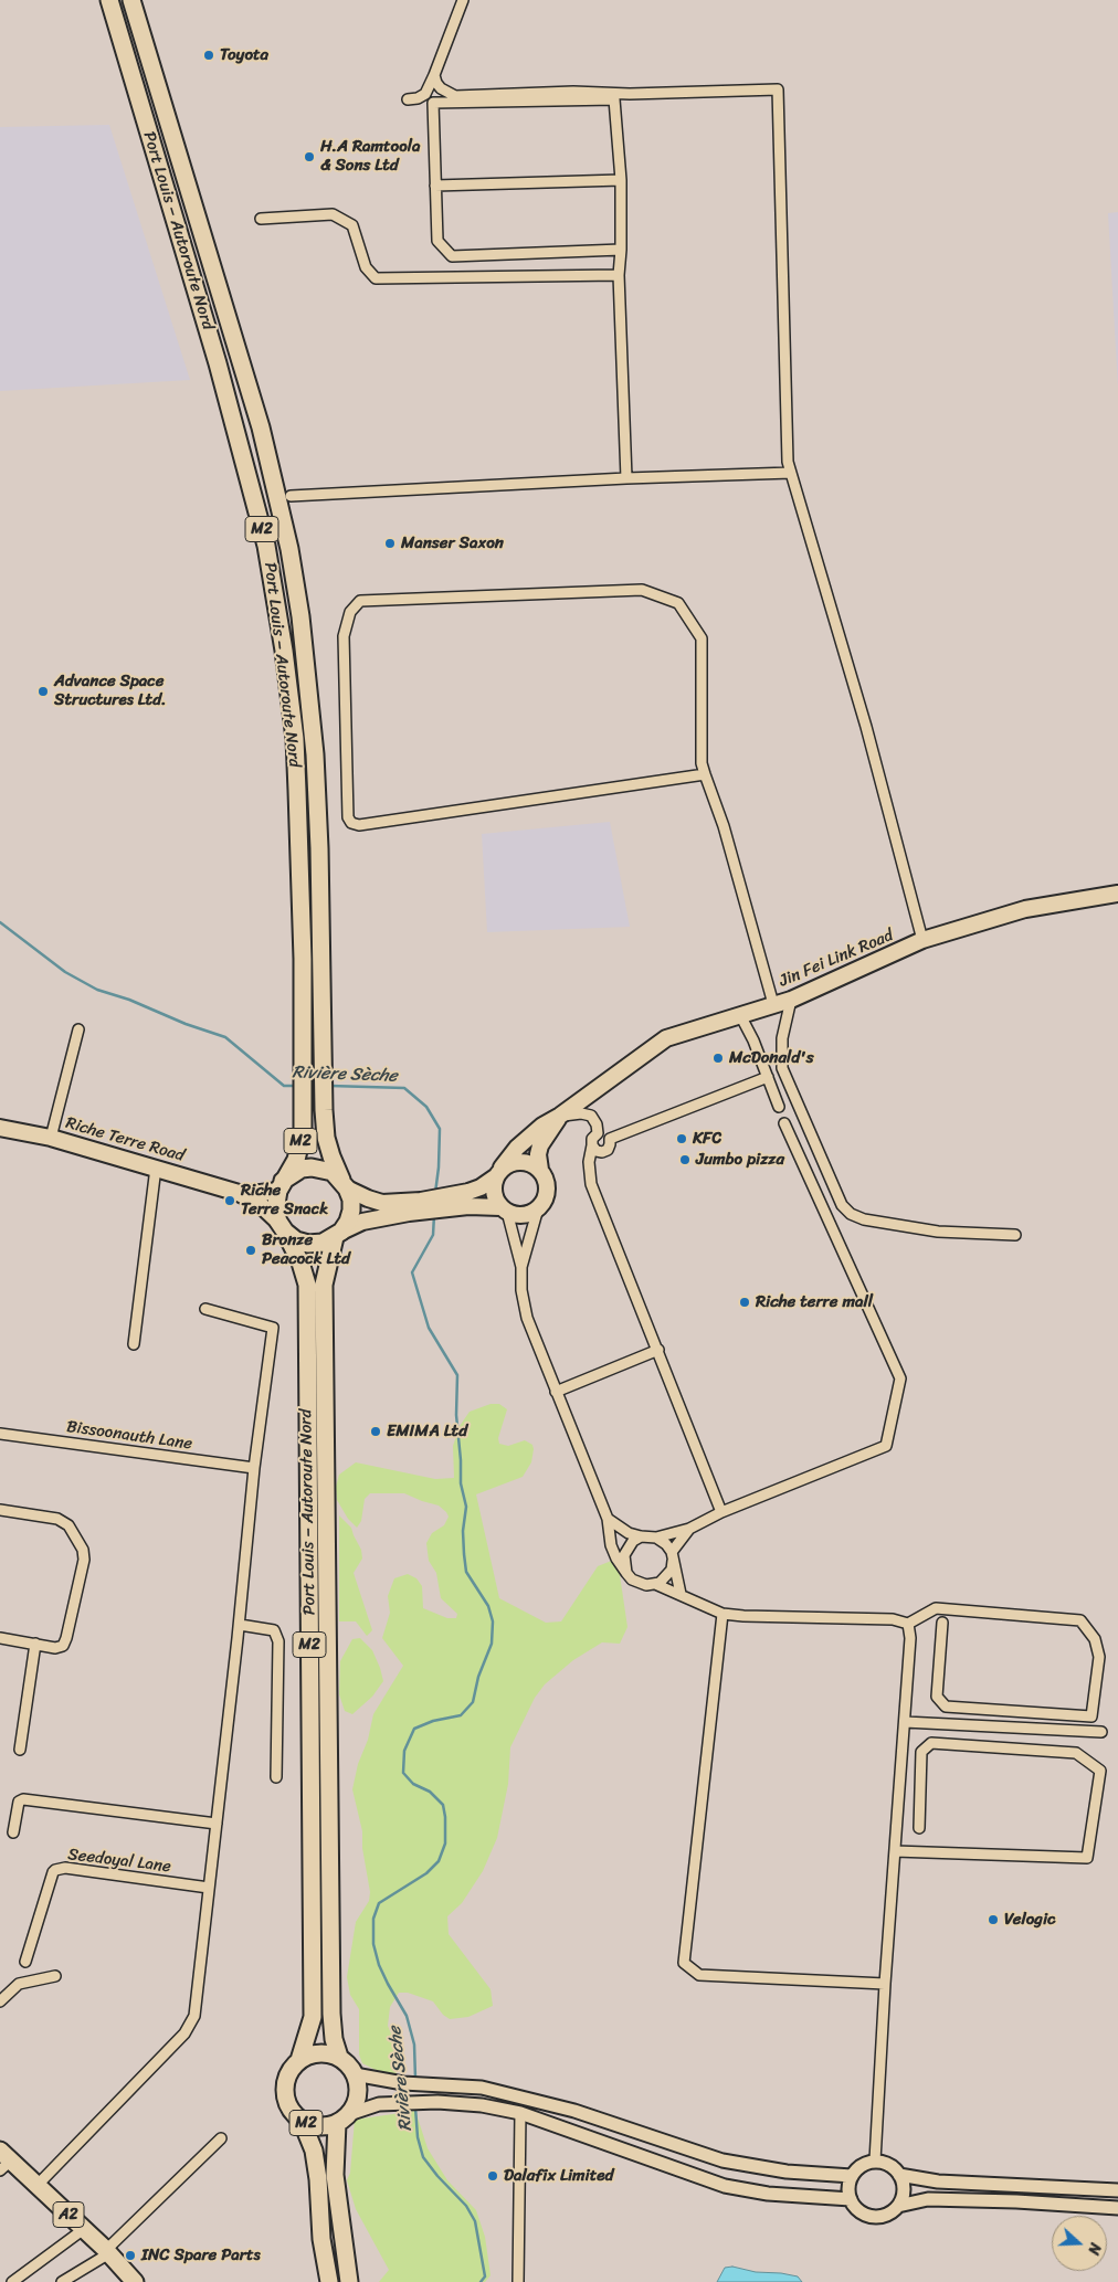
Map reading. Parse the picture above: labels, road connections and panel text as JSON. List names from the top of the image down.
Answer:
{
  "streets": {
    "main road": [
      "Port Louis – Autoroute Nord",
      "M2",
      "Jin Fei Link Road",
      "Riche Terre Road",
      "A2"
    ],
    "street": ["Bissoonauth Lane", "Seedoyal Lane"]
  },
  "crossings": [
    ["Port Louis – Autoroute Nord", "M2"]
  ],
  "water": ["Rivière Sèche"],
  "places": [
    "Toyota",
    "H.A Ramtoola & Sons Ltd",
    "Manser Saxon",
    "Advance Space Structures Ltd.",
    "McDonald's",
    "KFC",
    "Jumbo pizza",
    "Riche Terre Snack",
    "Bronze Peacock Ltd",
    "Riche terre mall",
    "EMIMA Ltd",
    "Velogic",
    "Dalafix Limited",
    "INC Spare Parts"
  ],
  "north": "right"
}
